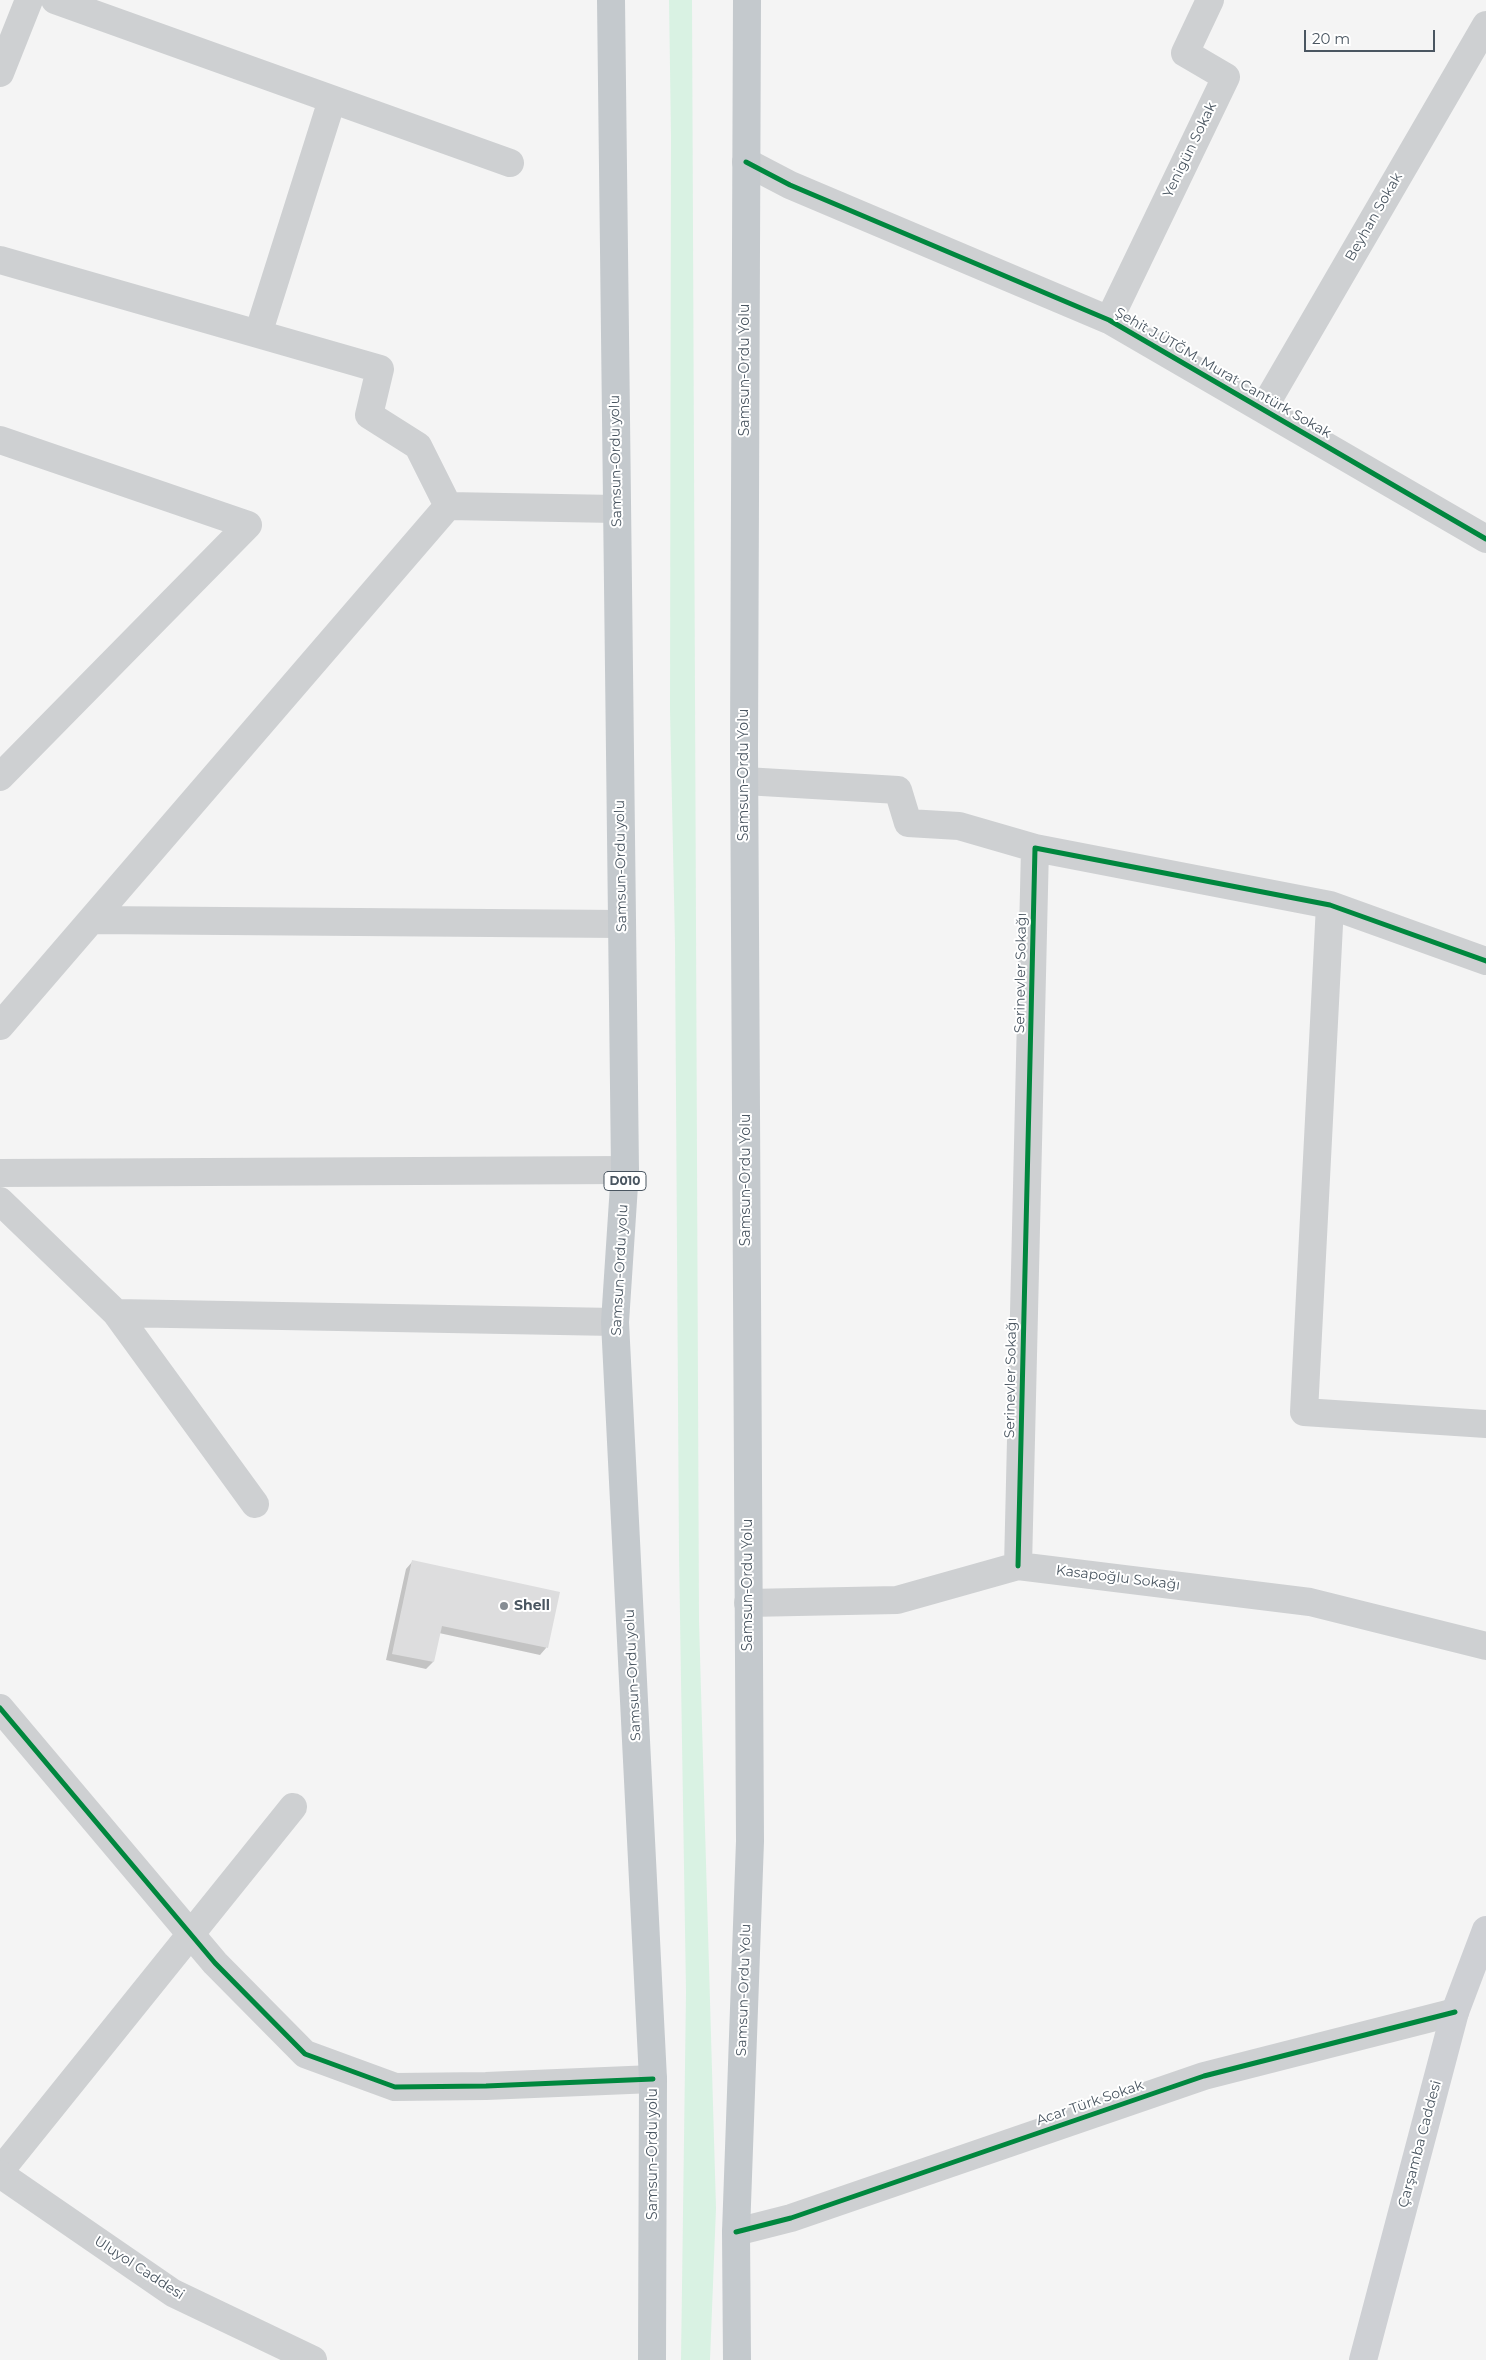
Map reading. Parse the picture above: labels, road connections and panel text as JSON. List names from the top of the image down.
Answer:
{
  "streets": {
    "highway": ["Samsun-Ordu Yolu", "Samsun-Ordu yolu", "D010"],
    "main road": ["Çarşamba Caddesi"],
    "street": [
      "Yenigün Sokak",
      "Beyhan Sokak",
      "Şehit J.ÜTĞM. Murat Cantürk Sokak",
      "Serinevler Sokağı",
      "Kasapoğlu Sokağı",
      "Acar Türk Sokak",
      "Uluyol Caddesi"
    ]
  },
  "crossings": [
    ["Yenigün Sokak", "Şehit J.ÜTĞM. Murat Cantürk Sokak"],
    ["Beyhan Sokak", "Şehit J.ÜTĞM. Murat Cantürk Sokak"],
    ["Samsun-Ordu Yolu", "Şehit J.ÜTĞM. Murat Cantürk Sokak"],
    ["Samsun-Ordu Yolu", "Kasapoğlu Sokağı"],
    ["Samsun-Ordu Yolu", "Acar Türk Sokak"],
    ["Serinevler Sokağı", "Kasapoğlu Sokağı"],
    ["Acar Türk Sokak", "Çarşamba Caddesi"]
  ],
  "places": ["Shell"],
  "scale_bar": "20 m"
}
